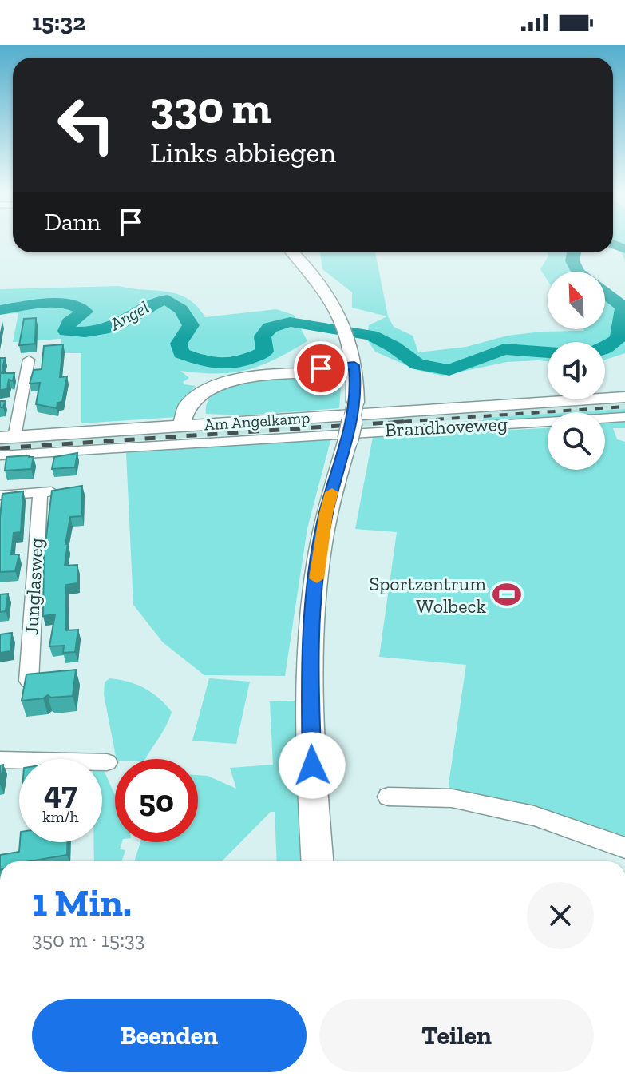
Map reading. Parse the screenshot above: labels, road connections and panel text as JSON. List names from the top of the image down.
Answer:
{
  "streets": {
    "main road": ["Am Angelkamp"],
    "street": ["Brandhoveweg", "Junglasweg"]
  },
  "water": ["Angel"],
  "places": {
    "sports": ["Sportzentrum Wolbeck"]
  },
  "north": "top left",
  "page": {
    "status": "15:32",
    "turn": ["330 m", "Links abbiegen"],
    "then": "Dann",
    "speed": "47 km/h",
    "limit": "50",
    "heading": ["1 Min.", "350 m · 15:33"],
    "buttons": ["Beenden", "Teilen"]
  }
}
